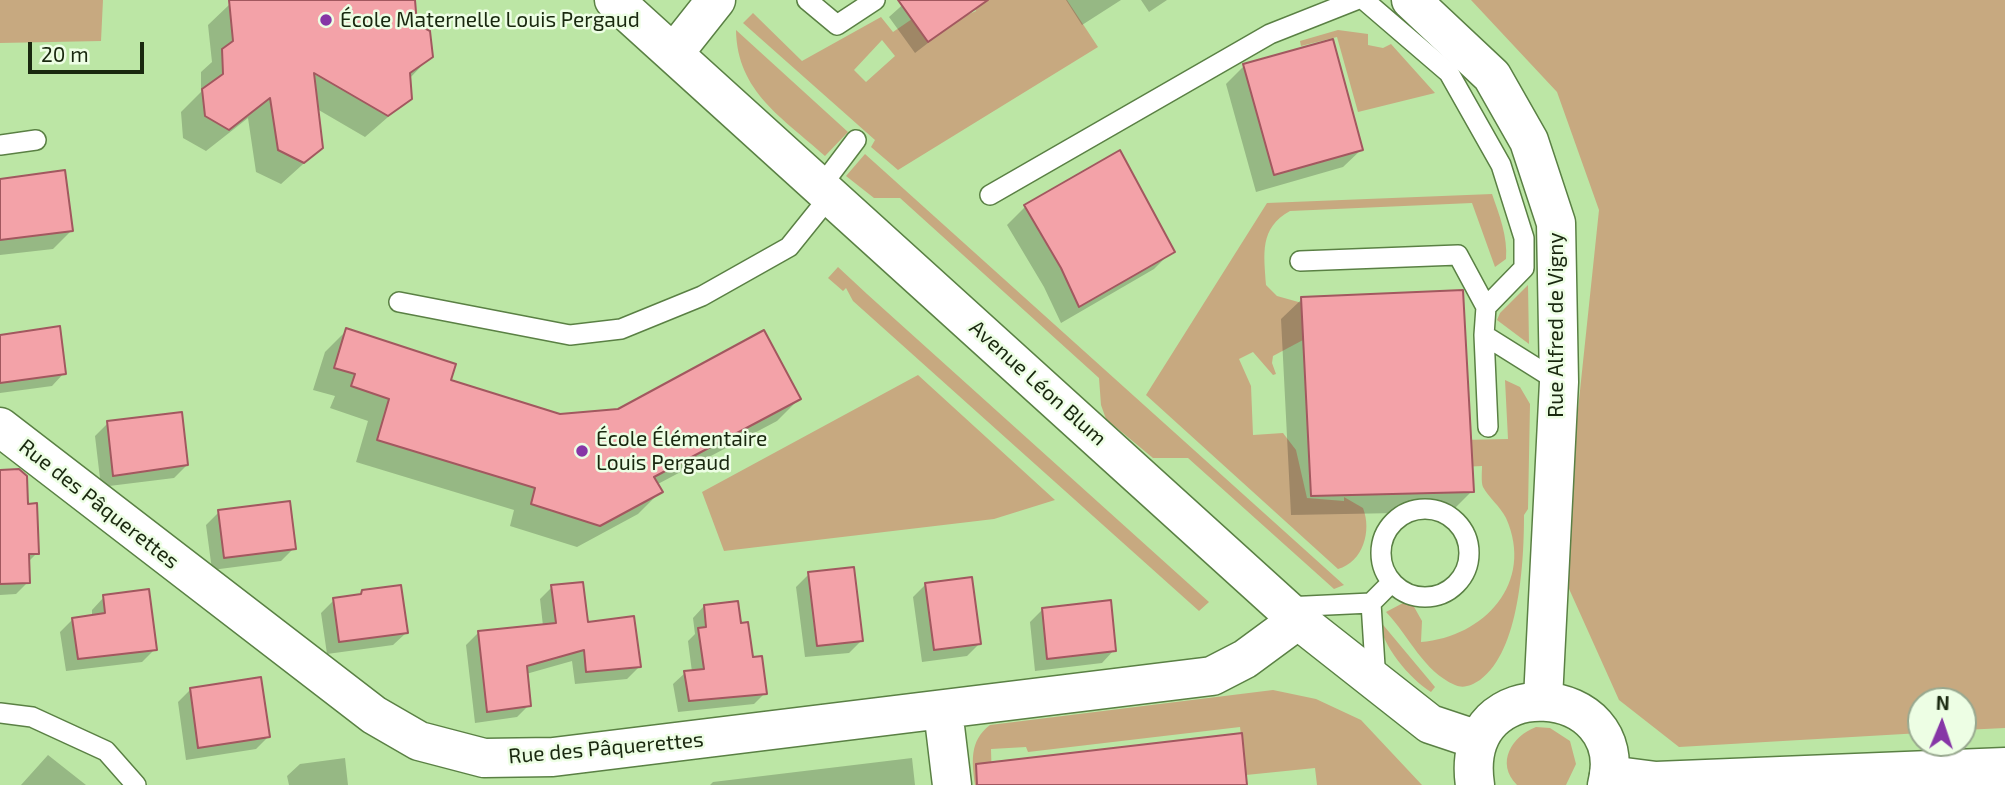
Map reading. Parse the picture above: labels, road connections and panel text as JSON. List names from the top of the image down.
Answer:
{
  "streets": {
    "street": ["Rue Alfred de Vigny", "Avenue Léon Blum", "Rue des Pâquerettes"]
  },
  "crossings": [
    ["Avenue Léon Blum", "Rue des Pâquerettes"]
  ],
  "places": ["École Maternelle Louis Pergaud", "École Élémentaire Louis Pergaud"],
  "scale_bar": "20 m",
  "north": "top"
}
